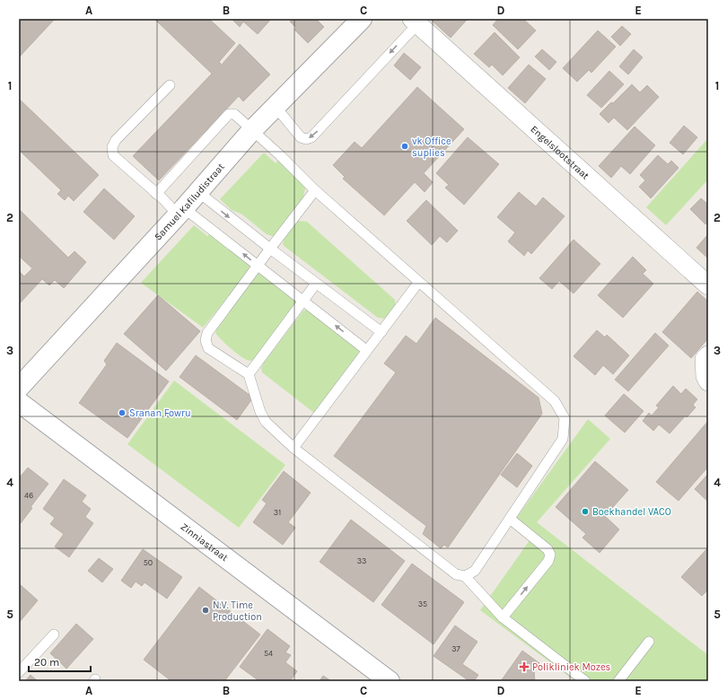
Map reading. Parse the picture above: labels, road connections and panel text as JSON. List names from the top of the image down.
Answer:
{
  "streets": {
    "street": ["Engelslootstraat", "Samuel Kafiludistraat", "Zinniastraat"]
  },
  "places": {
    "other": [
      "vk Office suplies",
      "Sranan Fowru",
      "Boekhandel VACO",
      "N.V. Time Production"
    ],
    "health": ["Polikliniek Mozes"]
  },
  "house_numbers": [
    "46",
    "31",
    "33",
    "50",
    "35",
    "37",
    "54"
  ],
  "scale_bar": "20 m",
  "grid": {
    "columns": [
      "A",
      "B",
      "C",
      "D",
      "E"
    ],
    "rows": [
      "1",
      "2",
      "3",
      "4",
      "5"
    ]
  }
}
